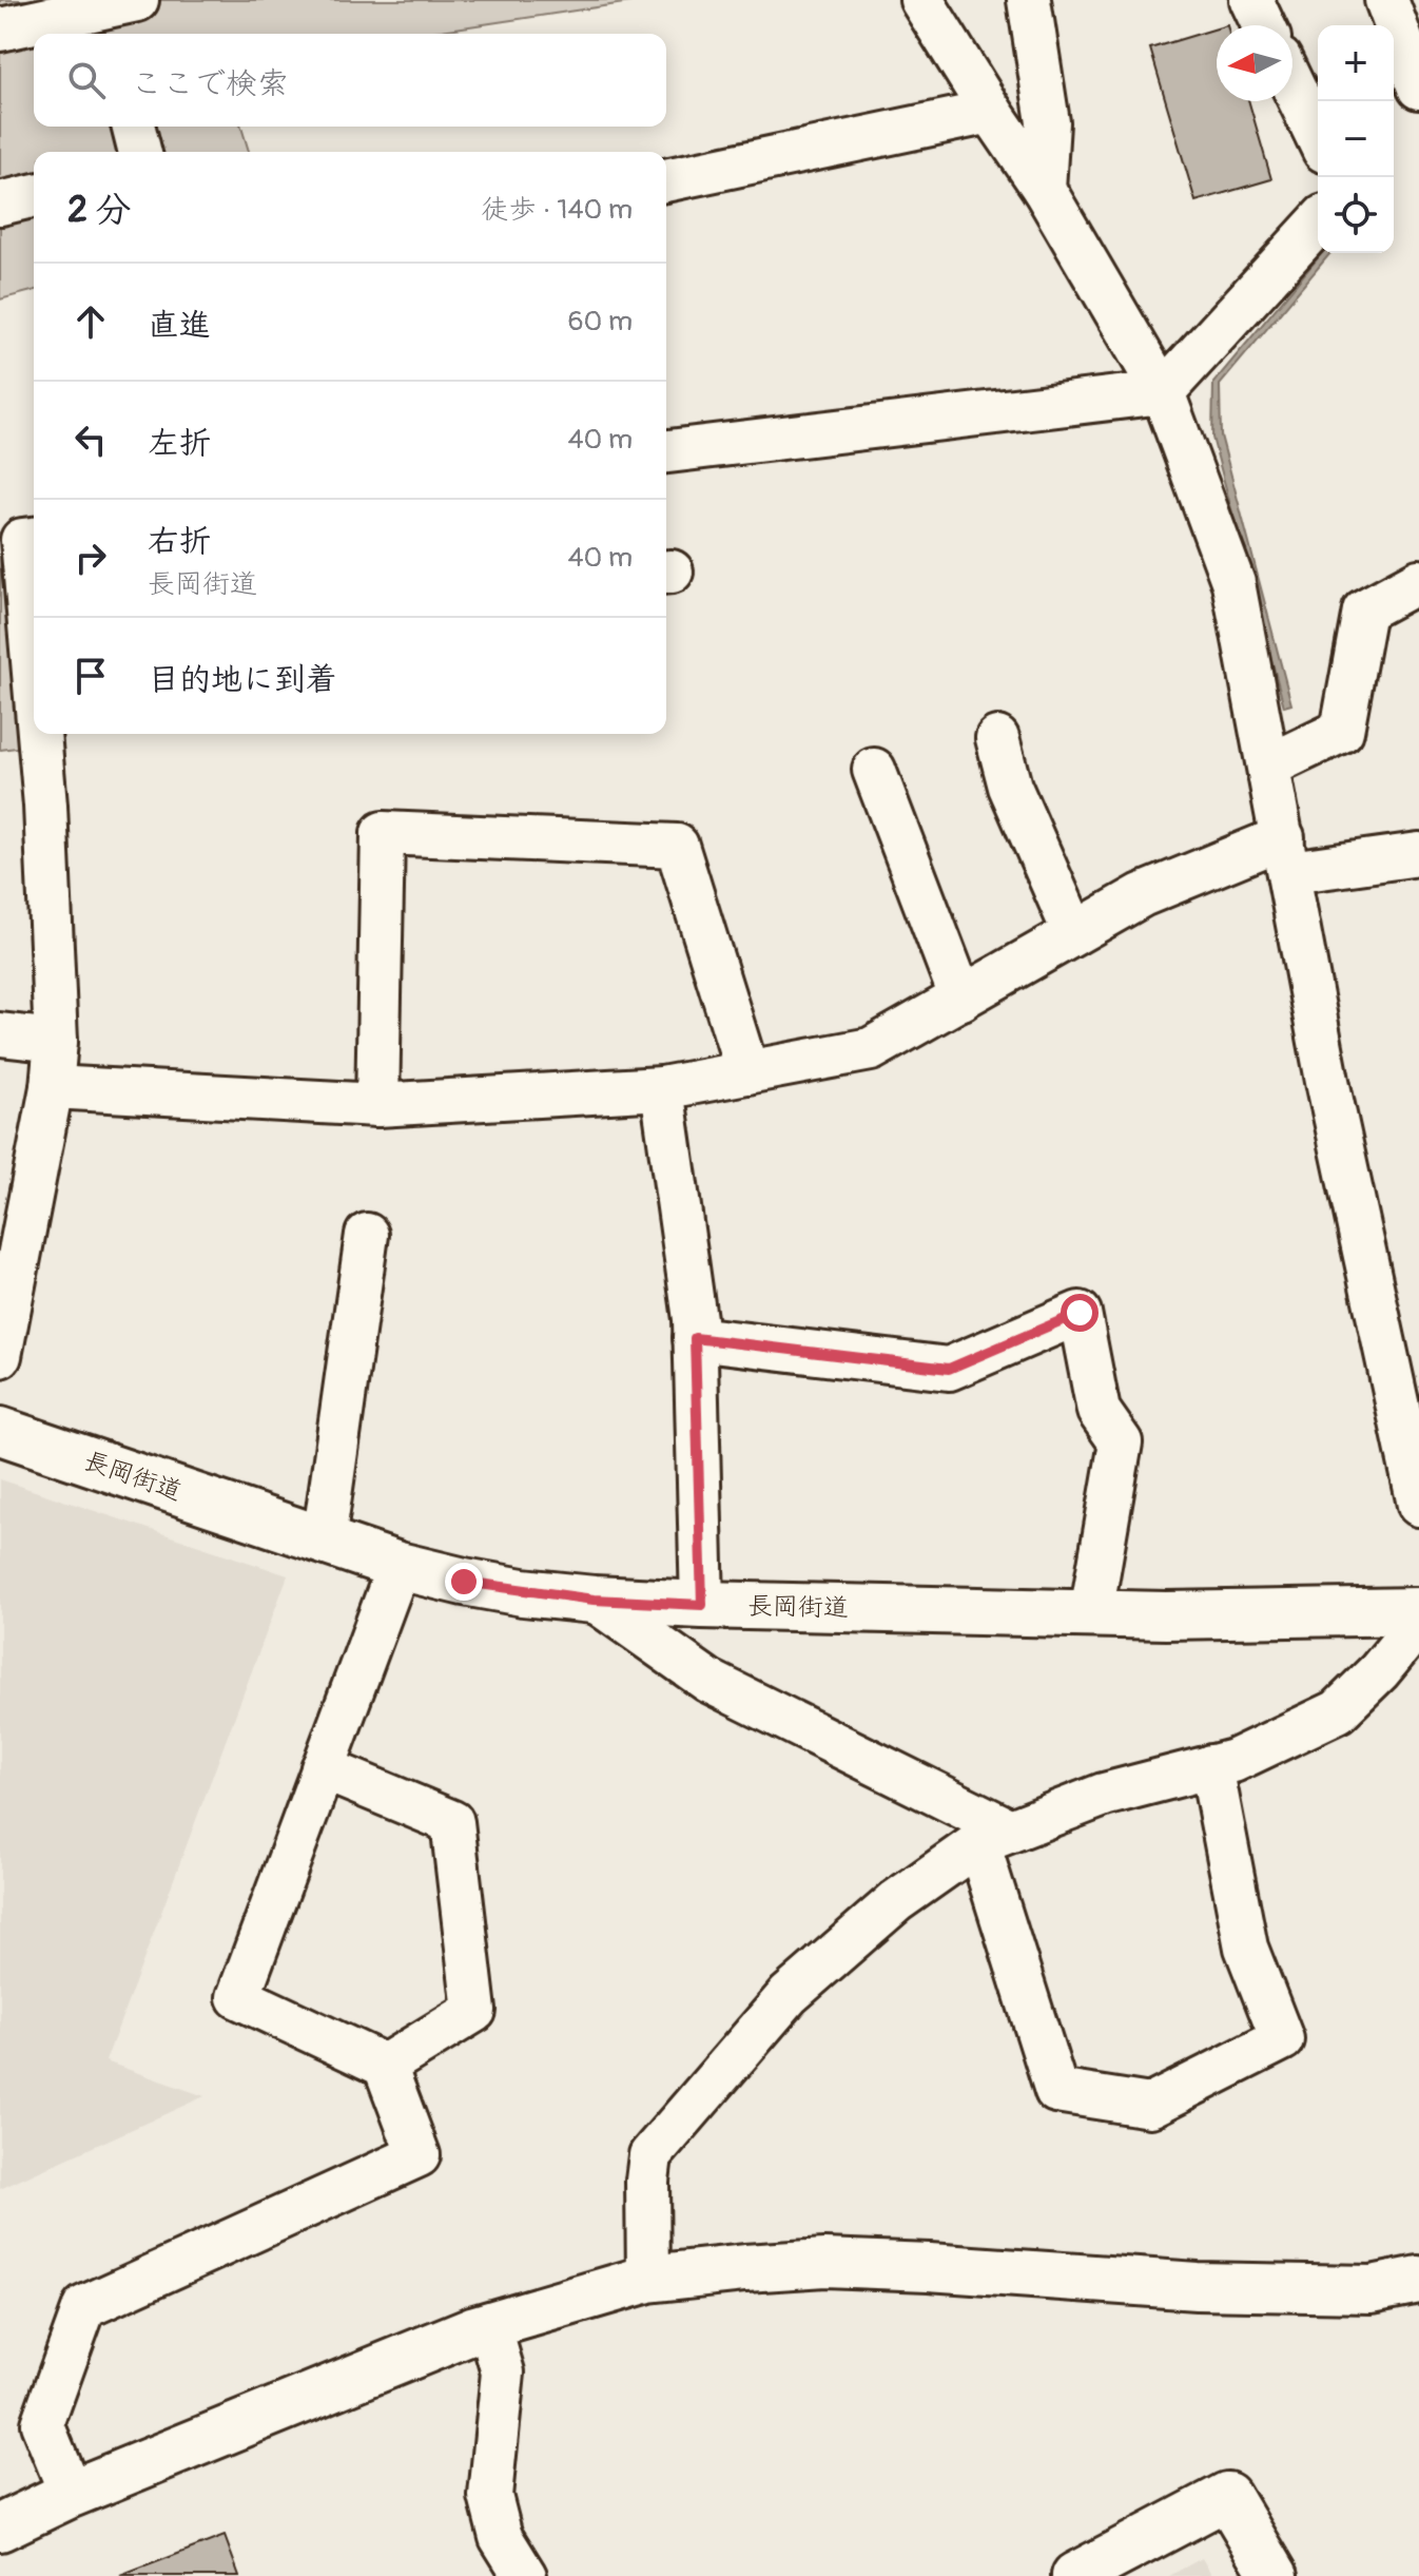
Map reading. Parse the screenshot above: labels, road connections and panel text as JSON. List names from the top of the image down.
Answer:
{
  "streets": {
    "street": ["長岡街道"]
  },
  "north": "left",
  "page": {
    "map_buttons": ["+", "−"],
    "search": "ここで検索",
    "heading": ["2 分", "徒歩 · 140 m"],
    "list": [
      ["直進", "60 m"],
      ["左折", "40 m"],
      ["右折", "長岡街道", "40 m"],
      "目的地に到着"
    ]
  }
}
